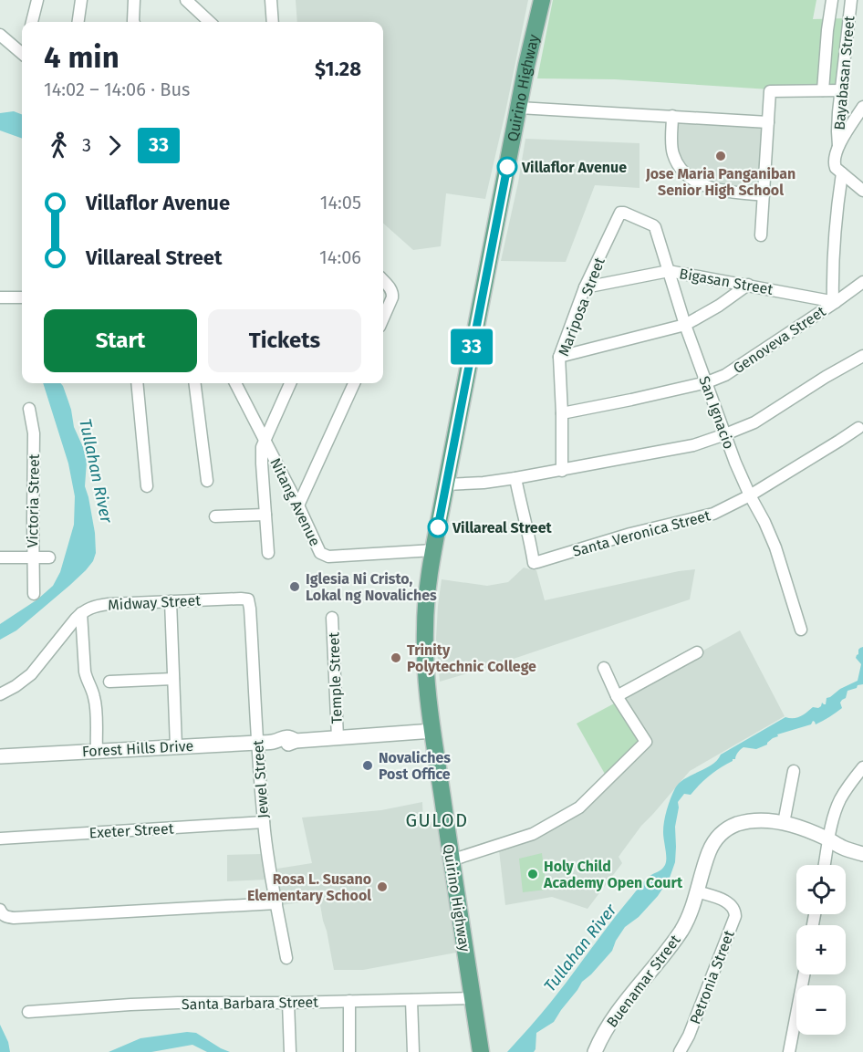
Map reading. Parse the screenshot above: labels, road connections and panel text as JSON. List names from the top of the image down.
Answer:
{
  "streets": {
    "main road": ["Quirino Highway"],
    "street": [
      "Bayabasan Street",
      "Bigasan Street",
      "Mariposa Street",
      "Genoveva Street",
      "San Ignacio",
      "Victoria Street",
      "Nitang Avenue",
      "Santa Veronica Street",
      "Midway Street",
      "Temple Street",
      "Forest Hills Drive",
      "Jewel Street",
      "Exeter Street",
      "Petronia Street",
      "Buenamar Street",
      "Santa Barbara Street"
    ]
  },
  "crossings": [
    ["Quirino Highway", "Nitang Avenue"],
    ["Quirino Highway", "Forest Hills Drive"],
    ["Quirino Highway", "Santa Barbara Street"],
    ["Bigasan Street", "Mariposa Street"],
    ["Bigasan Street", "Genoveva Street"],
    ["Bigasan Street", "San Ignacio"],
    ["Mariposa Street", "Genoveva Street"],
    ["Mariposa Street", "San Ignacio"],
    ["Genoveva Street", "San Ignacio"],
    ["San Ignacio", "Santa Veronica Street"],
    ["Midway Street", "Jewel Street"],
    ["Temple Street", "Forest Hills Drive"],
    ["Forest Hills Drive", "Jewel Street"],
    ["Jewel Street", "Exeter Street"],
    ["Petronia Street", "Buenamar Street"]
  ],
  "districts": ["GULOD"],
  "water": ["Tullahan River"],
  "places": [
    "Jose Maria Panganiban Senior High School",
    "Villaflor Avenue",
    "Villareal Street",
    "Iglesia Ni Cristo, Lokal ng Novaliches",
    "Trinity Polytechnic College",
    "Novaliches Post Office",
    "Holy Child Academy Open Court",
    "Rosa L. Susano Elementary School"
  ],
  "lines": ["bus line 33"],
  "page": {
    "on_map": "33",
    "heading": ["4 min", "14:02 – 14:06 · Bus", "$1.28"],
    "legs": ["3", "33"],
    "list": [
      {
        "name": "Villaflor Avenue",
        "value": "14:05"
      },
      {
        "name": "Villareal Street",
        "value": "14:06"
      }
    ],
    "buttons": ["Start", "Tickets"],
    "map_buttons": ["+", "−"]
  }
}
